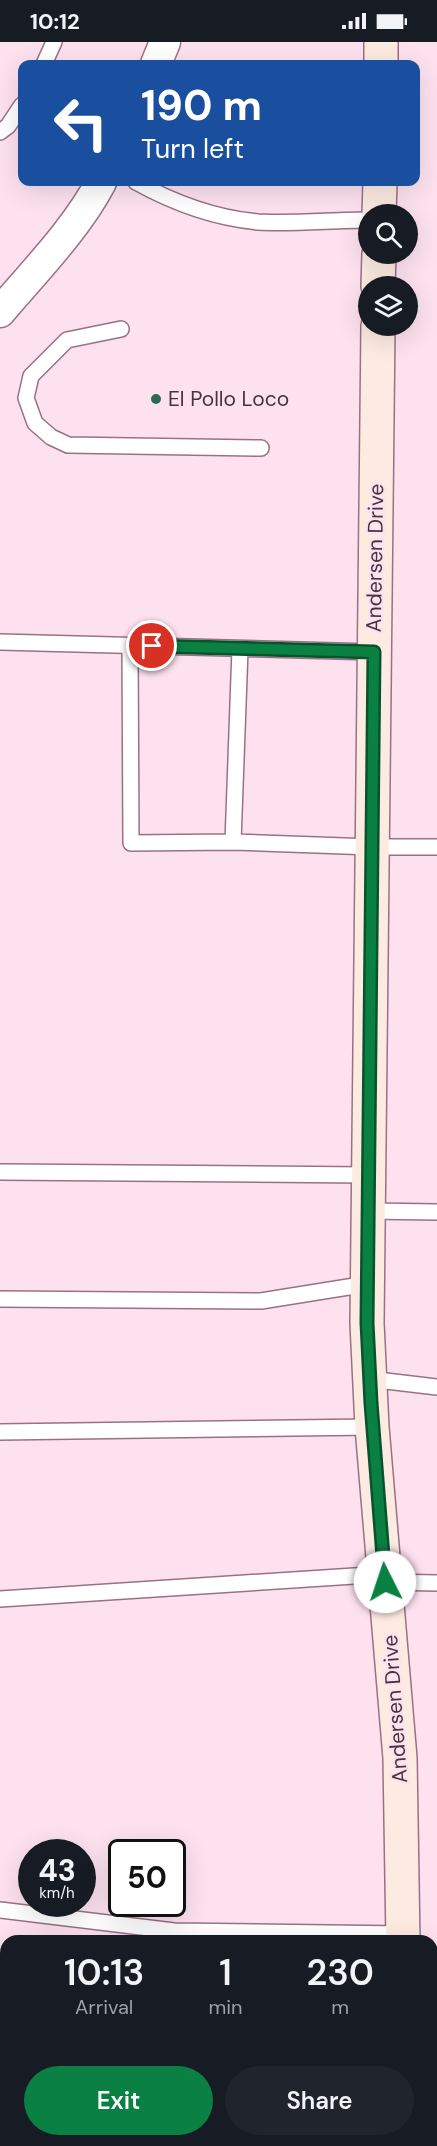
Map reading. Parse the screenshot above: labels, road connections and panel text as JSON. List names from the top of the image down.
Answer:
{
  "streets": {
    "main road": ["Andersen Drive"]
  },
  "places": ["El Pollo Loco"],
  "page": {
    "status": "10:12",
    "turn": ["190 m", "Turn left"],
    "speed": "43 km/h",
    "limit": "50",
    "eta": [
      "10:13",
      "Arrival",
      "1",
      "min",
      "230",
      "m"
    ],
    "buttons": ["Exit", "Share"]
  }
}
